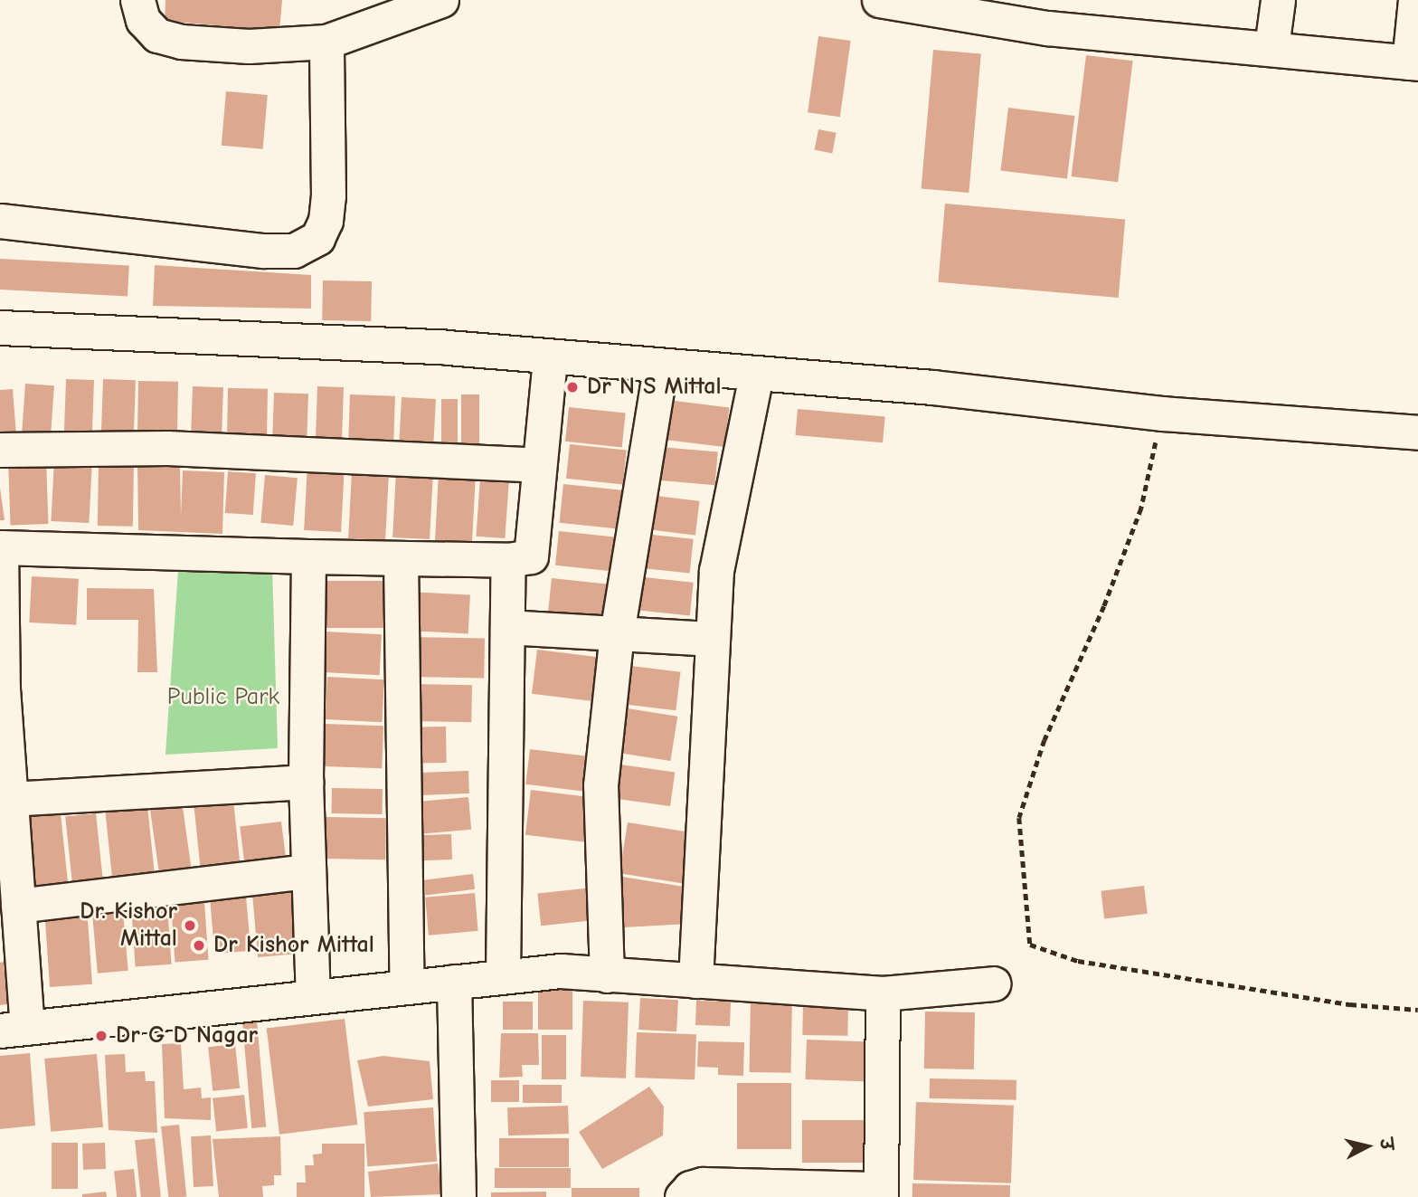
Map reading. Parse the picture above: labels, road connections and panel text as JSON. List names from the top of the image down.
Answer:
{
  "parks": ["Public Park"],
  "places": [
    "Dr N S Mittal",
    "Dr. Kishor Mittal",
    "Dr Kishor Mittal",
    "Dr G D Nagar"
  ],
  "north": "right"
}
